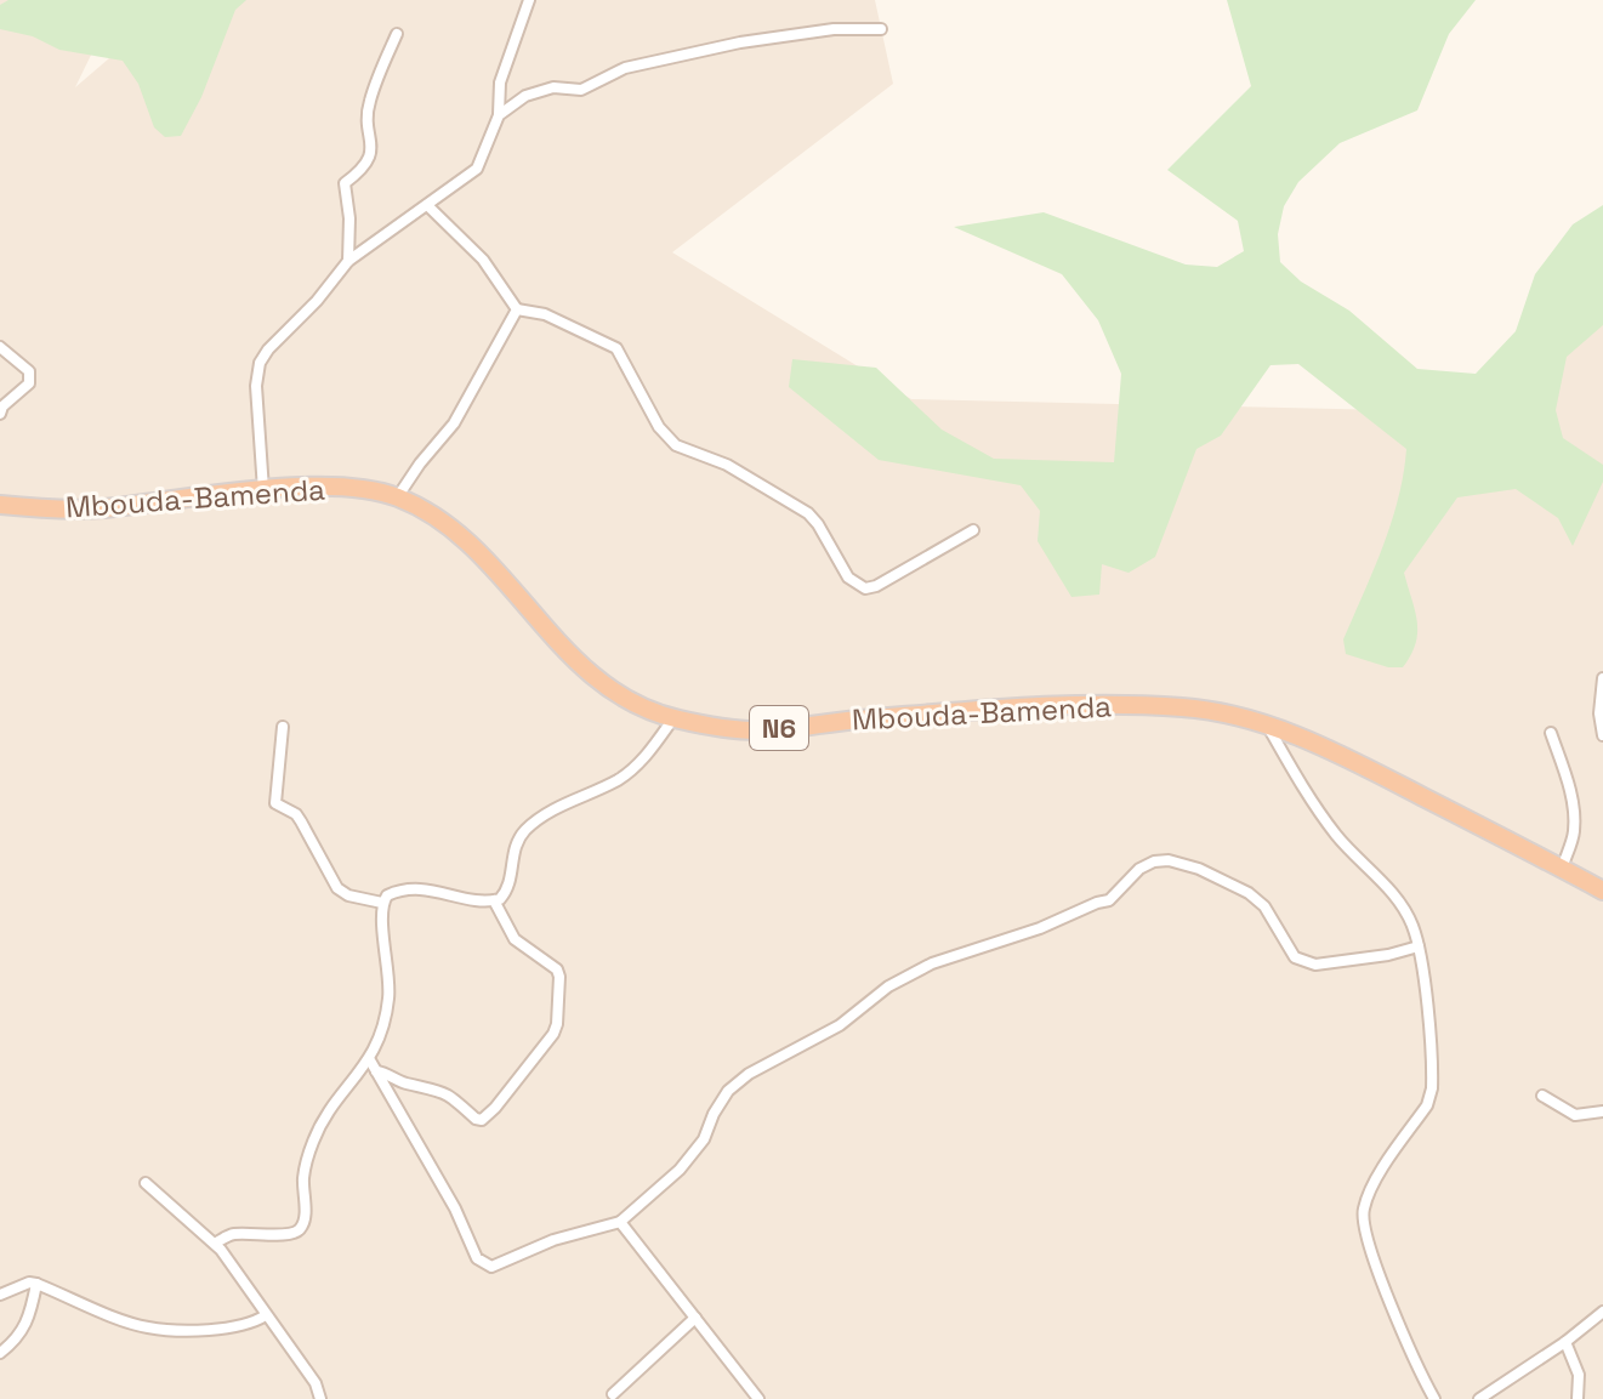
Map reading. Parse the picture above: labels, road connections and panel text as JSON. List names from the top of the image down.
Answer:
{
  "streets": {
    "highway": ["Mbouda-Bamenda", "N6"]
  }
}
